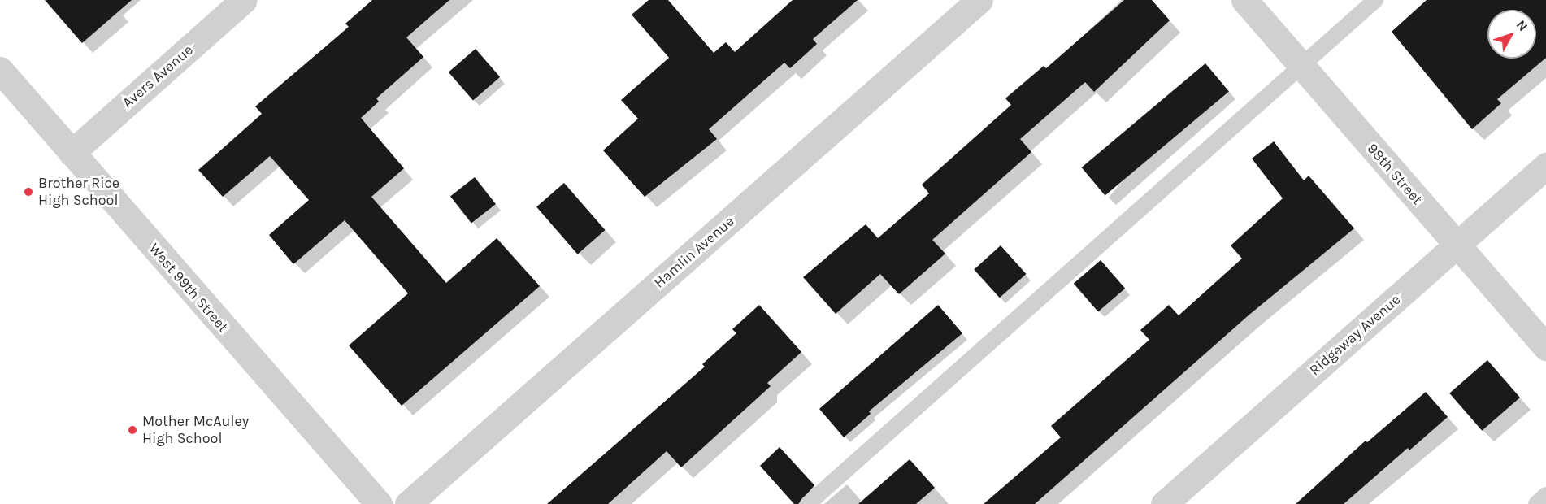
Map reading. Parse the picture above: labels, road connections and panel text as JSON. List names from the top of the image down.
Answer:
{
  "streets": {
    "street": [
      "Avers Avenue",
      "98th Street",
      "Hamlin Avenue",
      "West 99th Street",
      "Ridgeway Avenue"
    ]
  },
  "crossings": [
    ["Avers Avenue", "West 99th Street"],
    ["98th Street", "Ridgeway Avenue"]
  ],
  "places": ["Brother Rice High School", "Mother McAuley High School"],
  "north": "top right"
}
